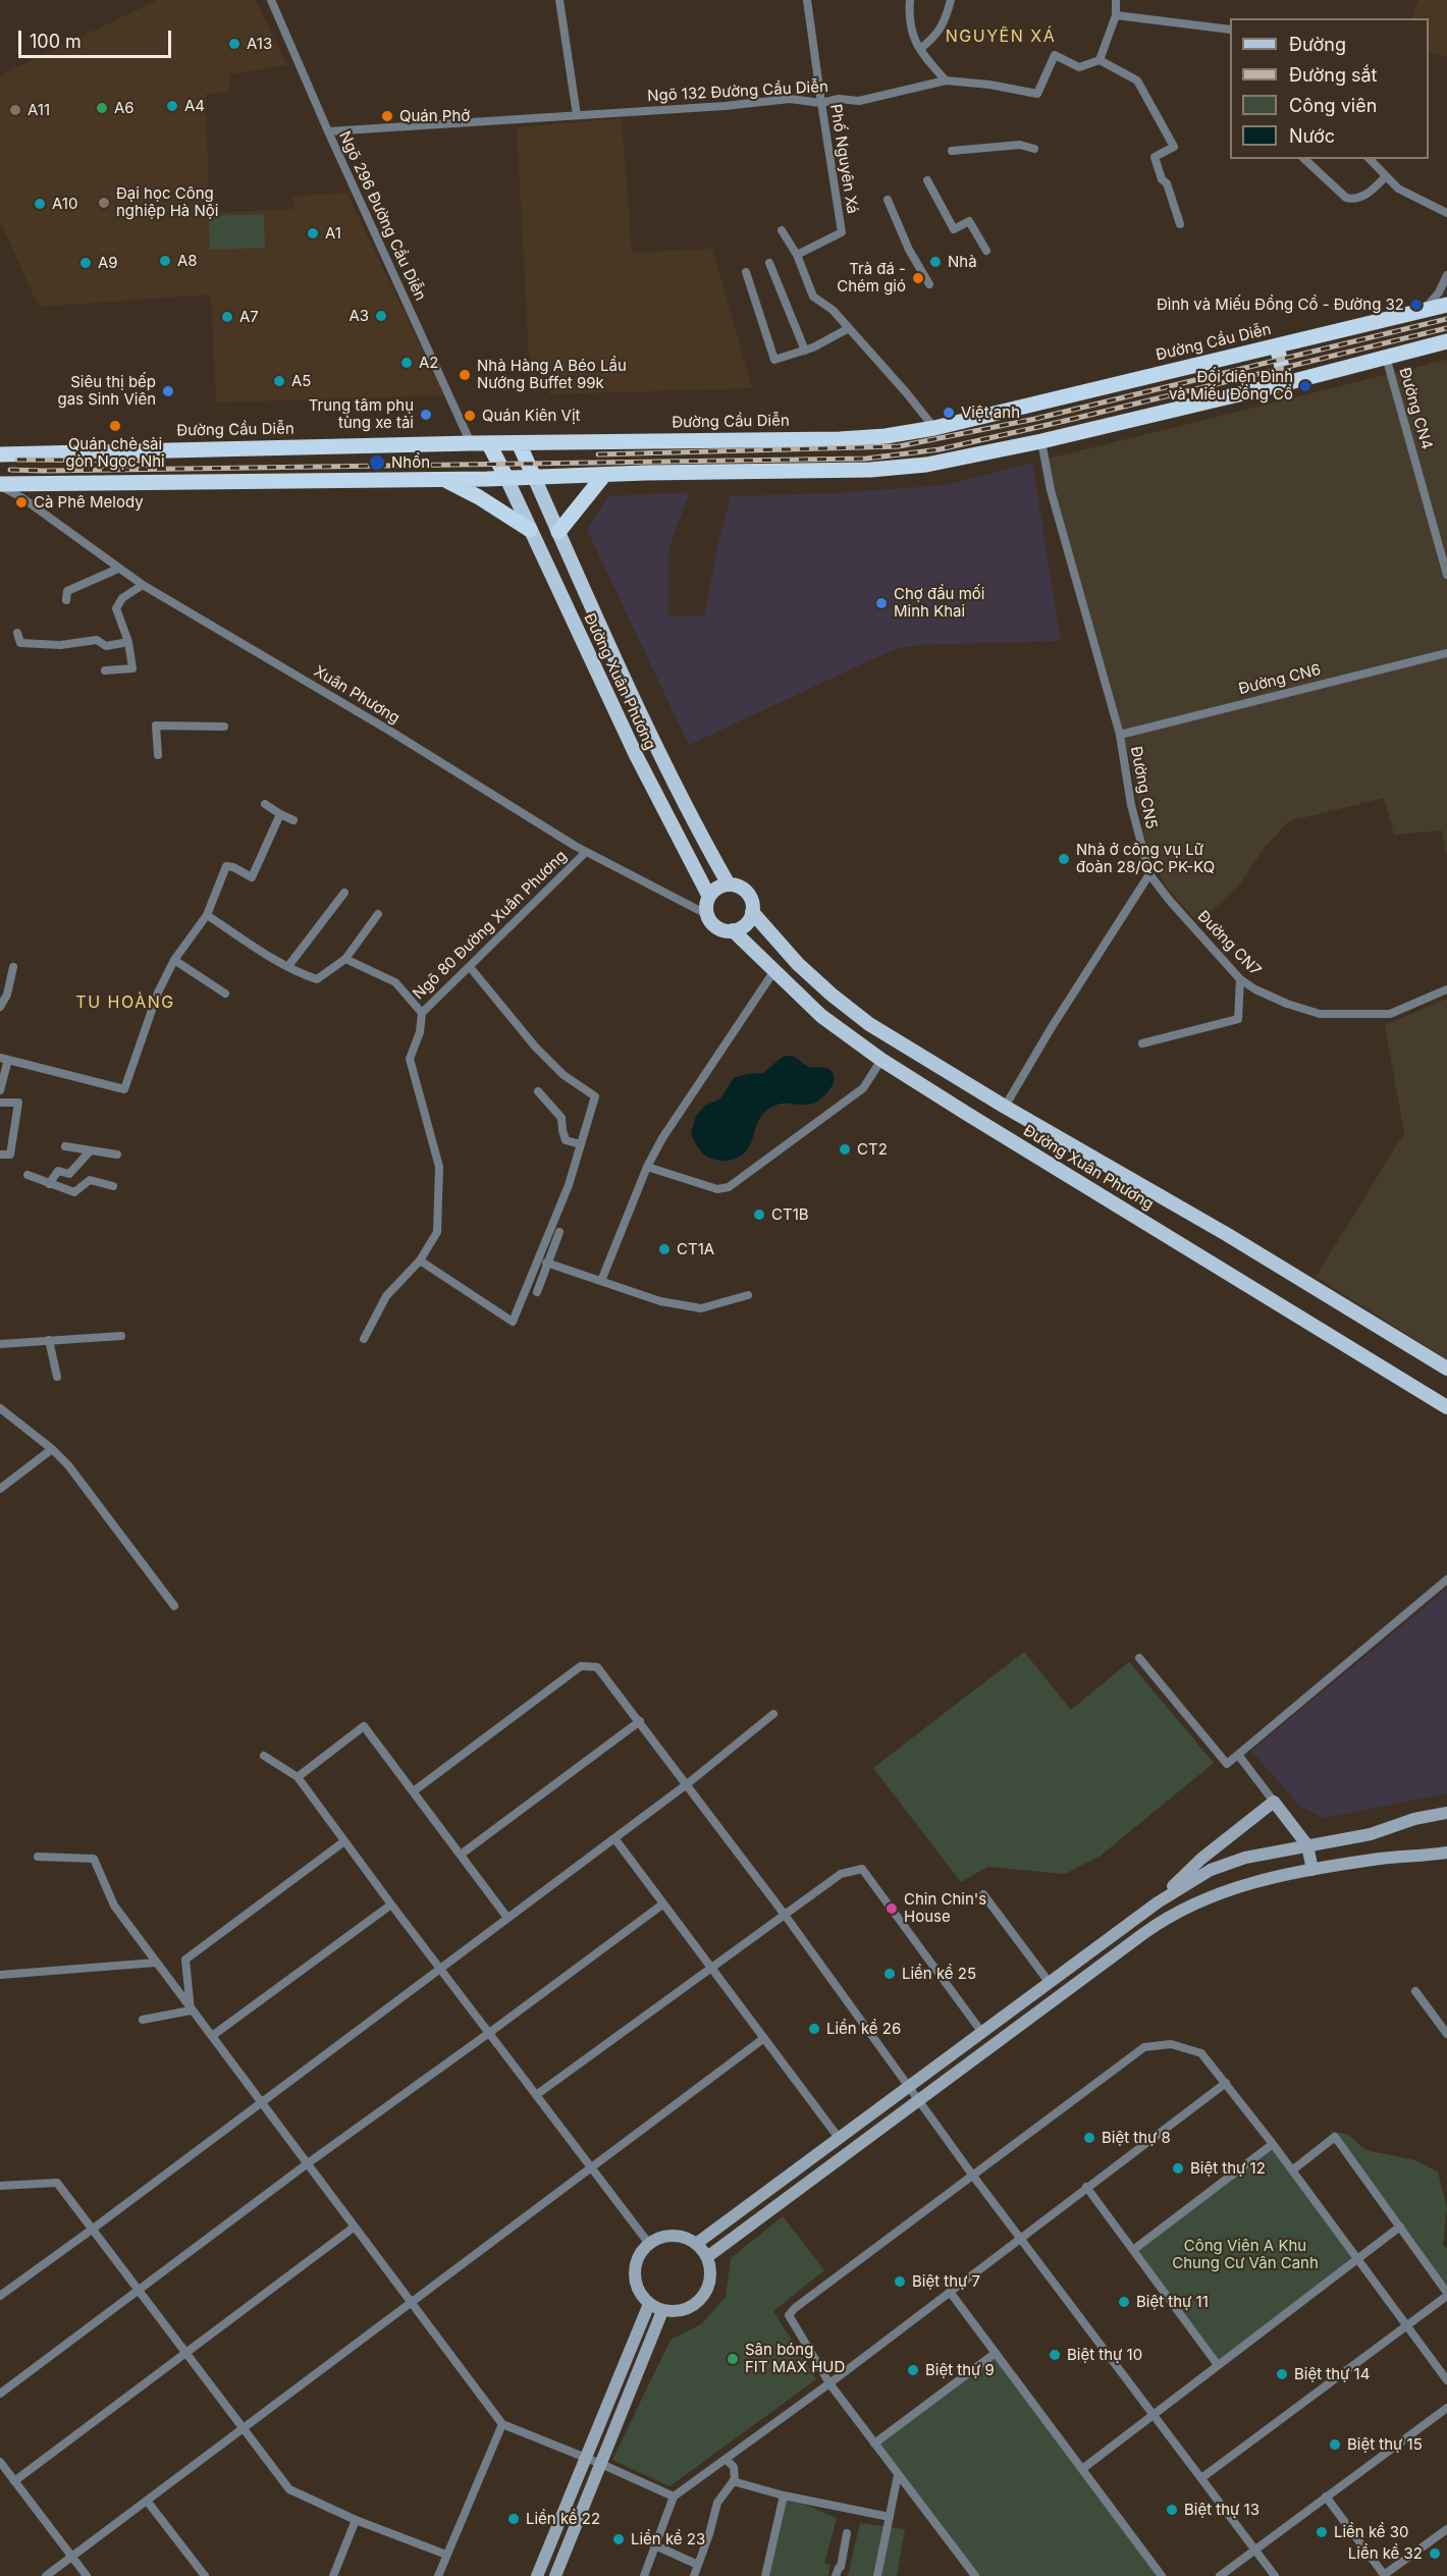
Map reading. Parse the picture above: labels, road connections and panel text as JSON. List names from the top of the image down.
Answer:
{
  "streets": {
    "highway": ["Đường Cầu Diễn"],
    "main road": ["Đường Xuân Phương"],
    "street": [
      "Ngõ 132 Đường Cầu Diễn",
      "Phố Nguyên Xá",
      "Ngõ 296 Đường Cầu Diễn",
      "Đường CN4",
      "Đường CN6",
      "Xuân Phương",
      "Đường CN5",
      "Ngõ 80 Đường Xuân Phương",
      "Đường CN7"
    ]
  },
  "crossings": [
    ["Ngõ 132 Đường Cầu Diễn", "Phố Nguyên Xá"],
    ["Ngõ 132 Đường Cầu Diễn", "Ngõ 296 Đường Cầu Diễn"],
    ["Ngõ 296 Đường Cầu Diễn", "Đường Cầu Diễn"],
    ["Đường CN6", "Đường CN5"],
    ["Đường Xuân Phương", "Xuân Phương"],
    ["Xuân Phương", "Ngõ 80 Đường Xuân Phương"],
    ["Đường CN5", "Đường CN7"]
  ],
  "districts": ["NGUYÊN XÁ", "TU HOÀNG"],
  "parks": ["Công Viên A Khu Chung Cư Vân Canh"],
  "places": [
    "A13",
    "A4",
    "A6",
    "A11",
    "Quán Phở",
    "Đại học Công nghiệp Hà Nội",
    "A10",
    "A1",
    "A8",
    "Nhà",
    "A9",
    "Trà đá - Chém gió",
    "Đình và Miếu Đồng Cổ - Đường 32",
    "A3",
    "A7",
    "A2",
    "Nhà Hàng A Béo Lẩu Nướng Buffet 99k",
    "A5",
    "Đối diện Đình và Miếu Đồng Cổ",
    "Siêu thị bếp gas Sinh Viên",
    "Việt anh",
    "Trung tâm phụ tùng xe tải",
    "Quán Kiên Vịt",
    "Quán chè sài gòn Ngọc Nhi",
    "Nhổn",
    "Cà Phê Melody",
    "Chợ đầu mối Minh Khai",
    "Nhà ở công vụ Lữ đoàn 28/QC PK-KQ",
    "CT2",
    "CT1B",
    "CT1A",
    "Chin Chin's House",
    "Liền kề 25",
    "Liền kề 26",
    "Biệt thự 8",
    "Biệt thự 12",
    "Biệt thự 7",
    "Biệt thự 11",
    "Biệt thự 10",
    "Sân bóng FIT MAX HUD",
    "Biệt thự 9",
    "Biệt thự 14",
    "Biệt thự 15",
    "Biệt thự 13",
    "Liền kề 22",
    "Liền kề 30",
    "Liền kề 23",
    "Liền kề 32"
  ],
  "legend": [
    "Đường",
    "Đường sắt",
    "Công viên",
    "Nước"
  ],
  "scale_bar": "100 m"
}
